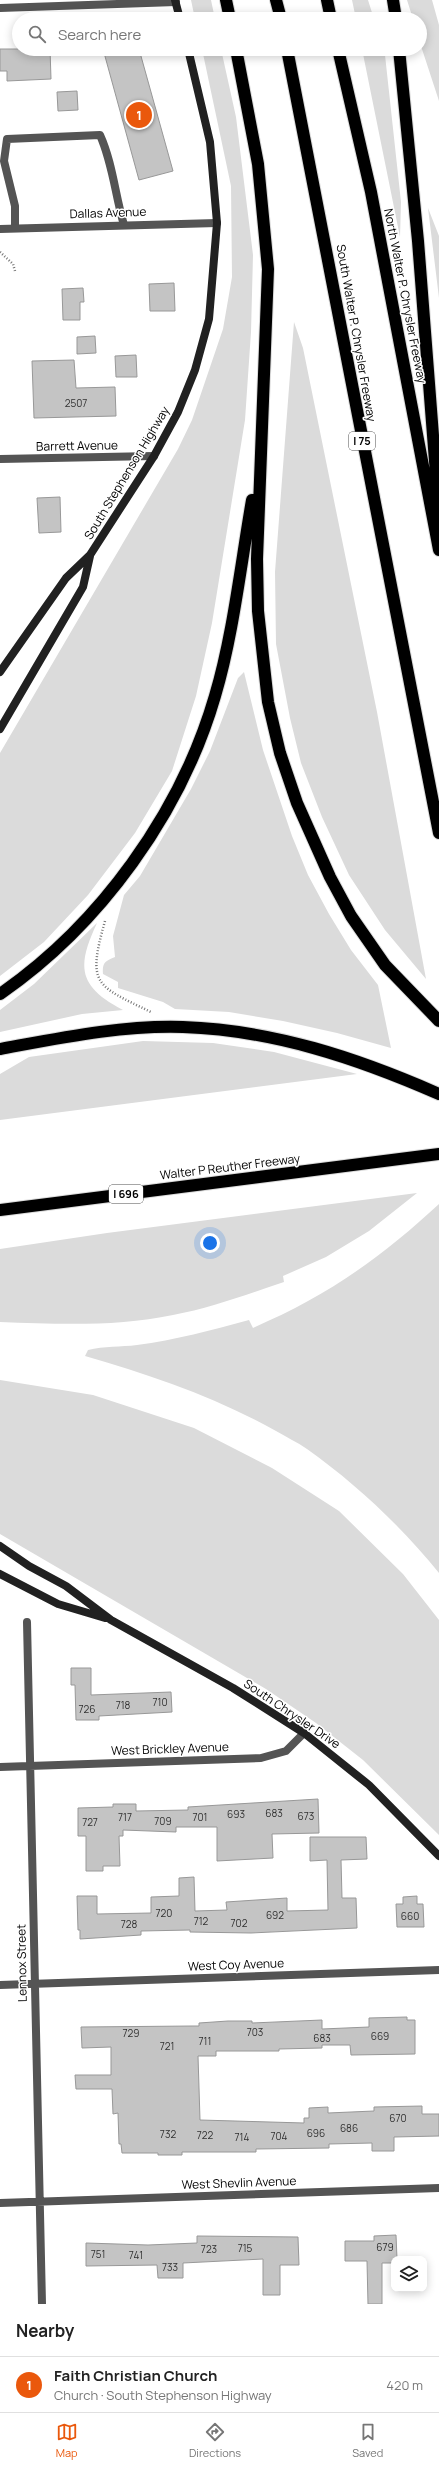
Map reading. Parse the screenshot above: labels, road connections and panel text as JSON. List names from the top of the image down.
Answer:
{
  "streets": {
    "highway": [
      "North Walter P. Chrysler Freeway",
      "South Walter P. Chrysler Freeway",
      "I 75",
      "Walter P Reuther Freeway",
      "I 696"
    ],
    "main road": ["South Stephenson Highway", "South Chrysler Drive"],
    "street": [
      "Dallas Avenue",
      "Barrett Avenue",
      "West Brickley Avenue",
      "Lennox Street",
      "West Coy Avenue",
      "West Shevlin Avenue"
    ]
  },
  "crossings": [
    ["Dallas Avenue", "South Stephenson Highway"],
    ["Barrett Avenue", "South Stephenson Highway"],
    ["South Chrysler Drive", "West Brickley Avenue"],
    ["West Brickley Avenue", "Lennox Street"],
    ["Lennox Street", "West Coy Avenue"],
    ["Lennox Street", "West Shevlin Avenue"]
  ],
  "house_numbers": [
    "2507",
    "710",
    "718",
    "726",
    "683",
    "693",
    "673",
    "717",
    "701",
    "709",
    "727",
    "720",
    "692",
    "660",
    "712",
    "702",
    "728",
    "703",
    "729",
    "669",
    "683",
    "711",
    "721",
    "670",
    "686",
    "696",
    "732",
    "722",
    "704",
    "714",
    "679",
    "715",
    "723",
    "751",
    "741",
    "733"
  ],
  "page": {
    "search": "Search here",
    "pins": "1",
    "heading": "Nearby",
    "list": [
      {
        "mark": "1",
        "name": "Faith Christian Church",
        "note": "Church · South Stephenson Highway",
        "value": "420 m"
      }
    ],
    "nav": ["Map", "Directions", "Saved"]
  }
}
